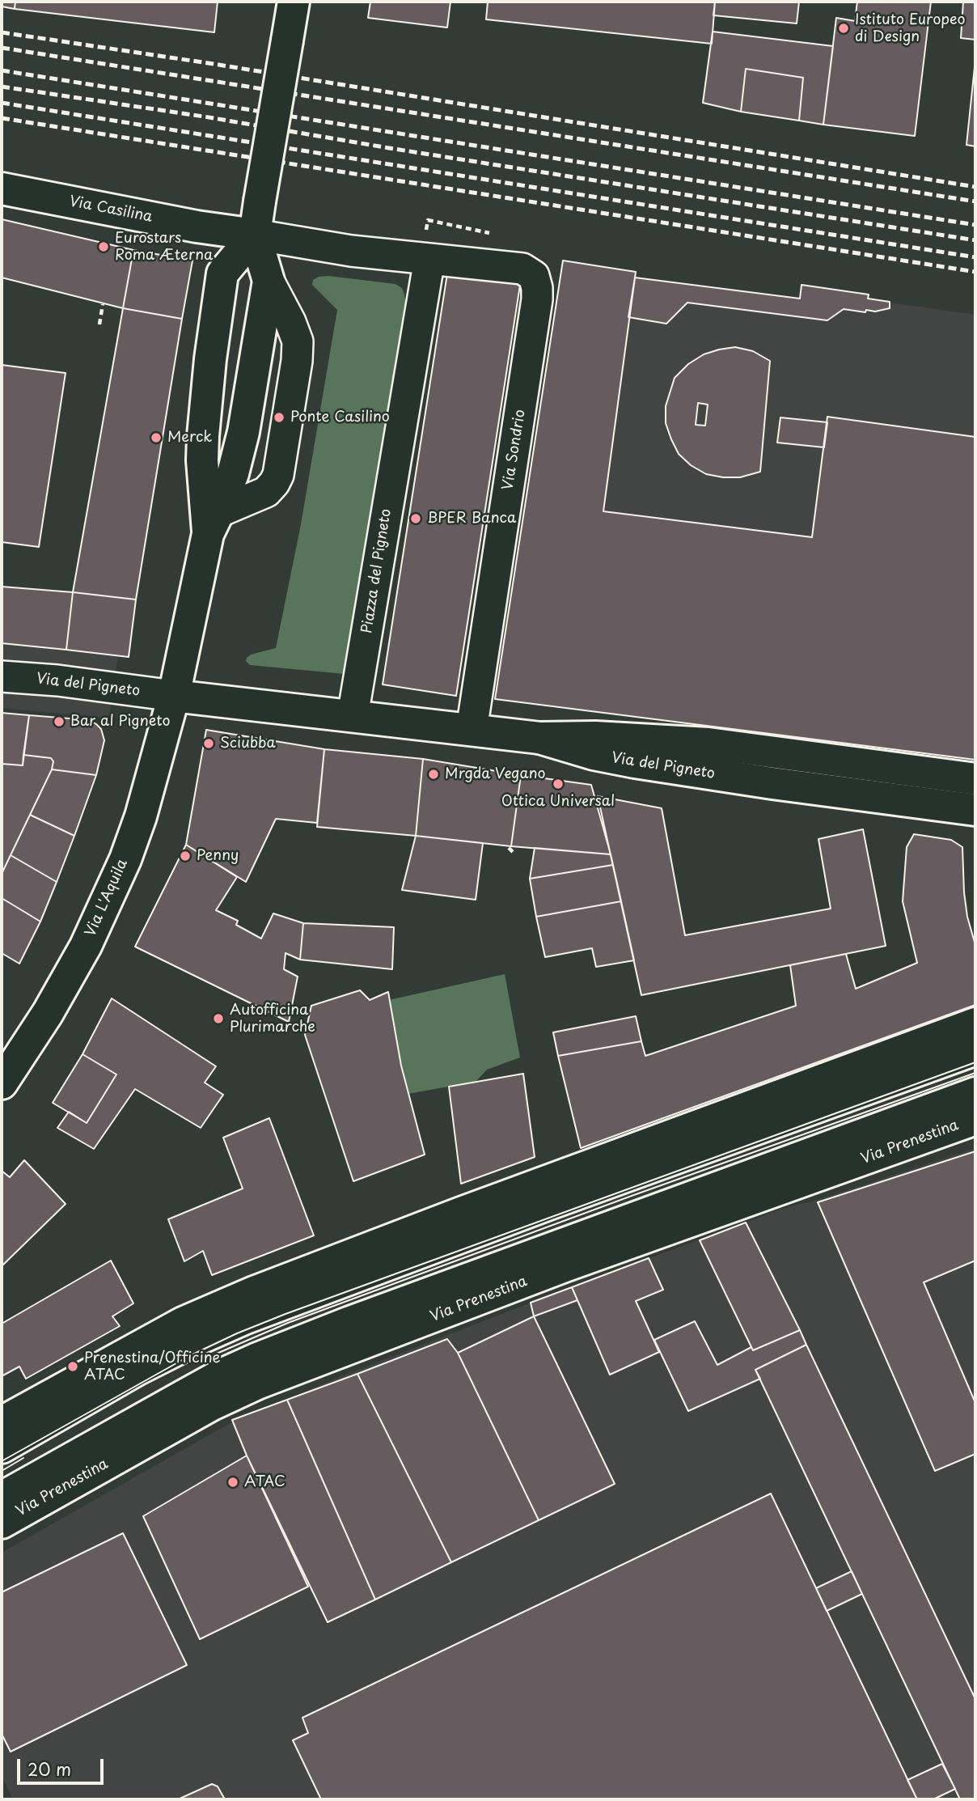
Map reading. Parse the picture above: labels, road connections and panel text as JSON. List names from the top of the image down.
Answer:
{
  "streets": {
    "main road": [
      "Via Casilina",
      "Via del Pigneto",
      "Via L'Aquila",
      "Via Prenestina"
    ],
    "street": ["Via Sondrio", "Piazza del Pigneto"]
  },
  "crossings": [
    ["Via Sondrio", "Piazza del Pigneto"],
    ["Via Sondrio", "Via del Pigneto"],
    ["Piazza del Pigneto", "Via del Pigneto"],
    ["Via del Pigneto", "Via L'Aquila"]
  ],
  "places": [
    "Istituto Europeo di Design",
    "Eurostars Roma Æterna",
    "Ponte Casilino",
    "Merck",
    "BPER Banca",
    "Bar al Pigneto",
    "Sciubba",
    "Mrgda Vegano",
    "Ottica Universal",
    "Penny",
    "Autofficina Plurimarche",
    "Prenestina/Officine ATAC",
    "ATAC"
  ],
  "scale_bar": "20 m"
}
